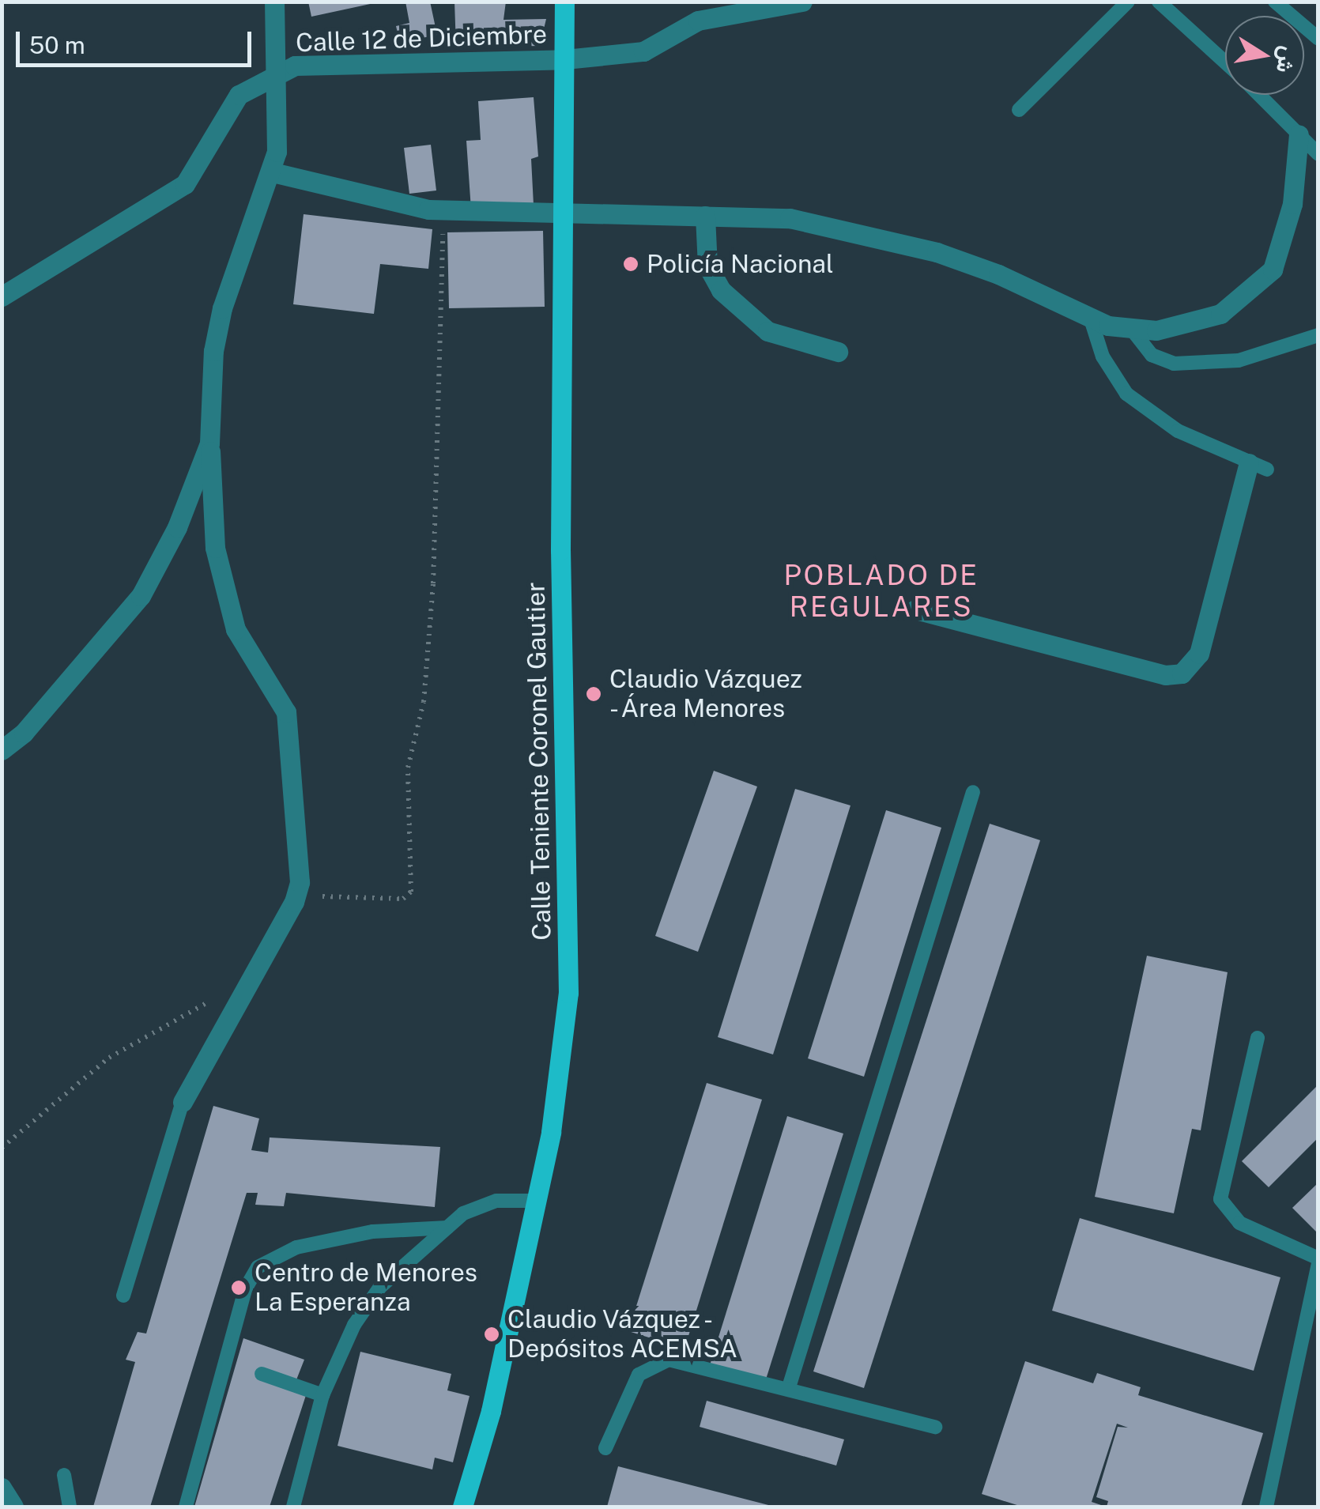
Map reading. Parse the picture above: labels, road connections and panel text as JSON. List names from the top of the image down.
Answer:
{
  "streets": {
    "main road": ["Calle Teniente Coronel Gautier"],
    "street": ["Calle 12 de Diciembre"]
  },
  "crossings": [
    ["Calle 12 de Diciembre", "Calle Teniente Coronel Gautier"]
  ],
  "districts": ["POBLADO DE REGULARES"],
  "places": [
    "Policía Nacional",
    "Claudio Vázquez - Área Menores",
    "Centro de Menores La Esperanza",
    "Claudio Vázquez - Depósitos ACEMSA"
  ],
  "scale_bar": "50 m",
  "north": "right"
}
